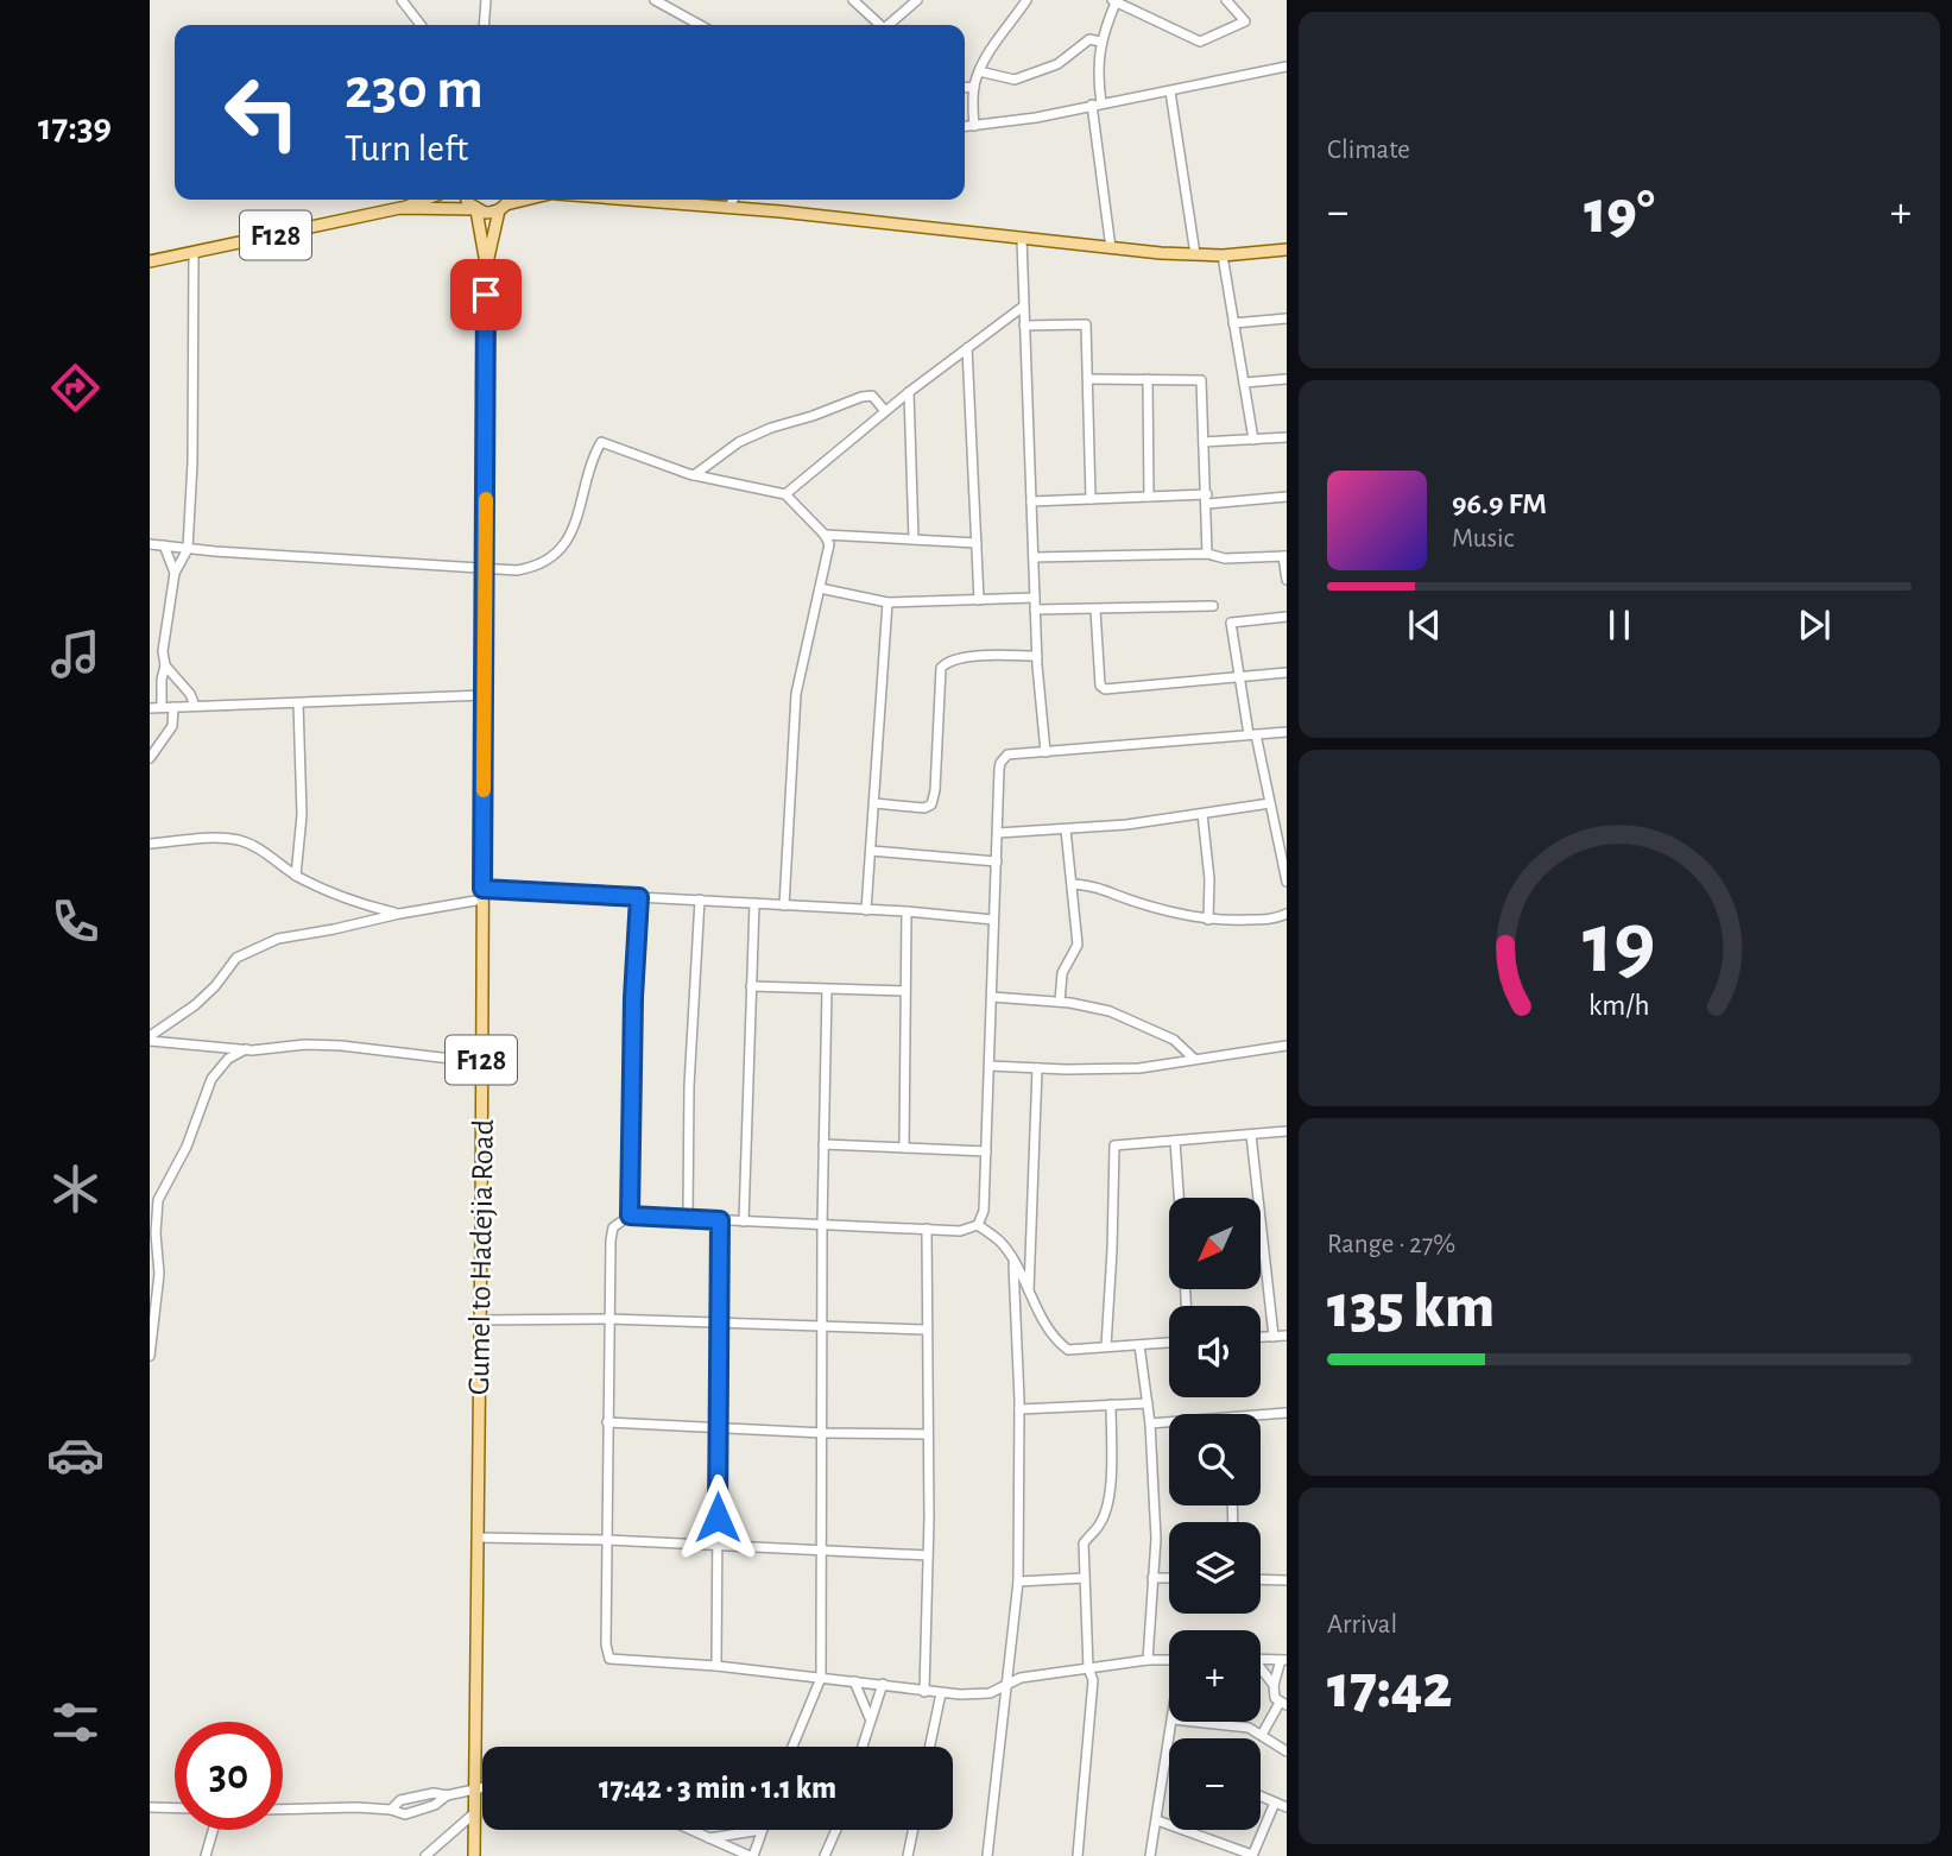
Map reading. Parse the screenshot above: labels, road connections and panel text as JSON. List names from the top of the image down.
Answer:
{
  "streets": {
    "main road": ["F128", "Gumel to Hadejia Road"]
  },
  "crossings": [
    ["F128", "Gumel to Hadejia Road"]
  ],
  "north": "bottom left",
  "page": {
    "tabs": "17:39",
    "tile": [
      "Climate",
      ["Range · 27%", "135 km"],
      ["Arrival", "17:42"]
    ],
    "turn": ["230 m", "Turn left"],
    "heat": ["−", "19°", "+"],
    "song": ["96.9 FM", "Music"],
    "map_buttons": ["+", "−"],
    "limit": "30",
    "trip": "17:42 · 3 min · 1.1 km",
    "gauge": ["19", "km/h"]
  }
}
